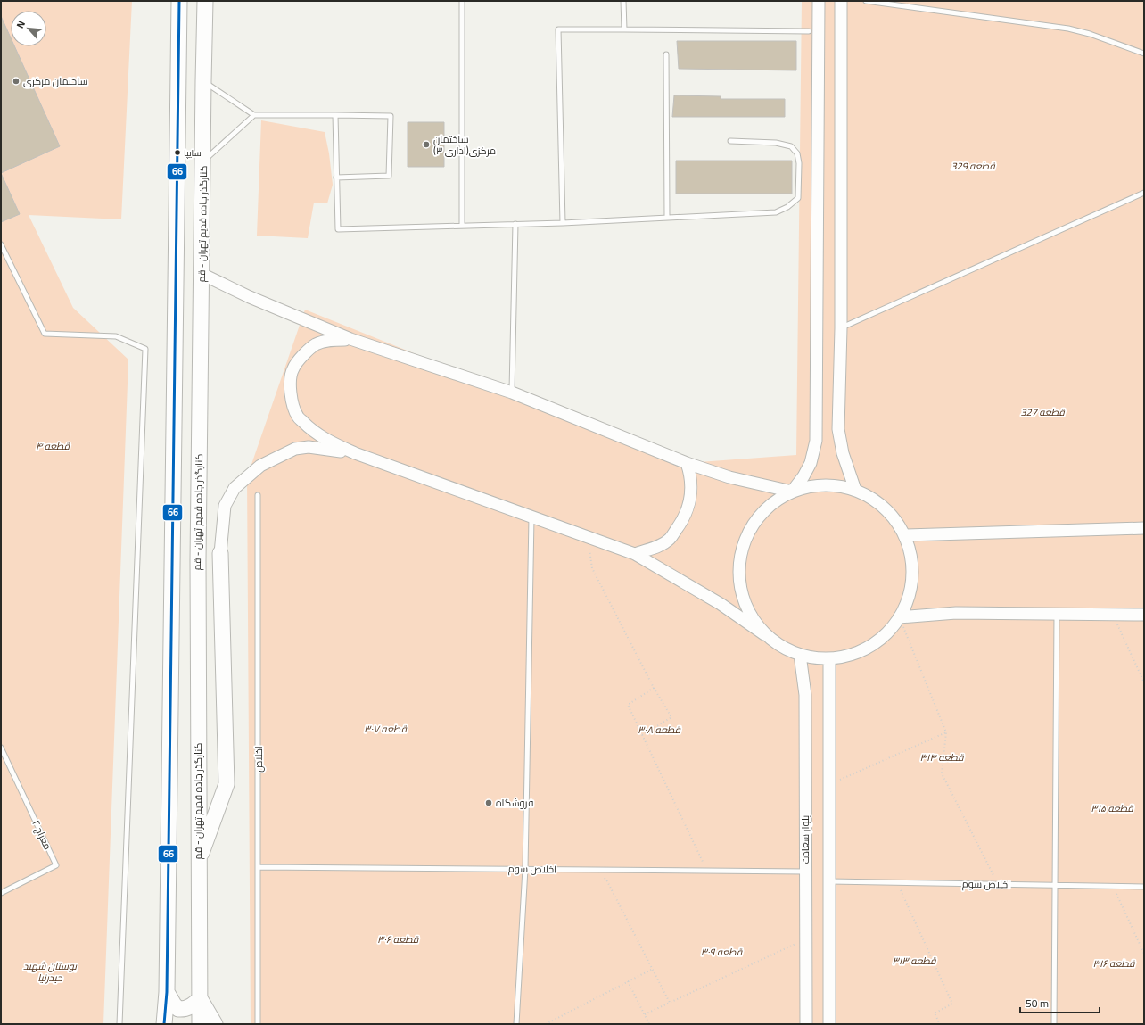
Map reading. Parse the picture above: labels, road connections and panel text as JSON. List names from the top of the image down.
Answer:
{
  "streets": {
    "highway": ["کنارگذر جاده قدیم تهران - قم"],
    "street": ["بلوار سعادت"],
    "lane": ["اخلاص", "معراج ۲", "اخلاص سوم"]
  },
  "crossings": [
    ["اخلاص", "اخلاص سوم"],
    ["بلوار سعادت", "اخلاص سوم"]
  ],
  "parks": [
    "قطعه 329",
    "قطعه 327",
    "قطعه ۴",
    "قطعه ۳۰۷",
    "قطعه ۳۰۸",
    "قطعه ۳۱۴",
    "قطعه ۳۱۵",
    "قطعه ۳۰۶",
    "قطعه ۳۰۹",
    "قطعه ۳۱۳",
    "قطعه ۳۱۶",
    "بوستان شهید حیدرنیا"
  ],
  "places": [
    "ساختمان مرکزی",
    "ساختمان مرکزی(اداری ۳)",
    "سایپا",
    "فروشگاه"
  ],
  "lines": ["transit line 66"],
  "scale_bar": "50 m",
  "north": "top left"
}
